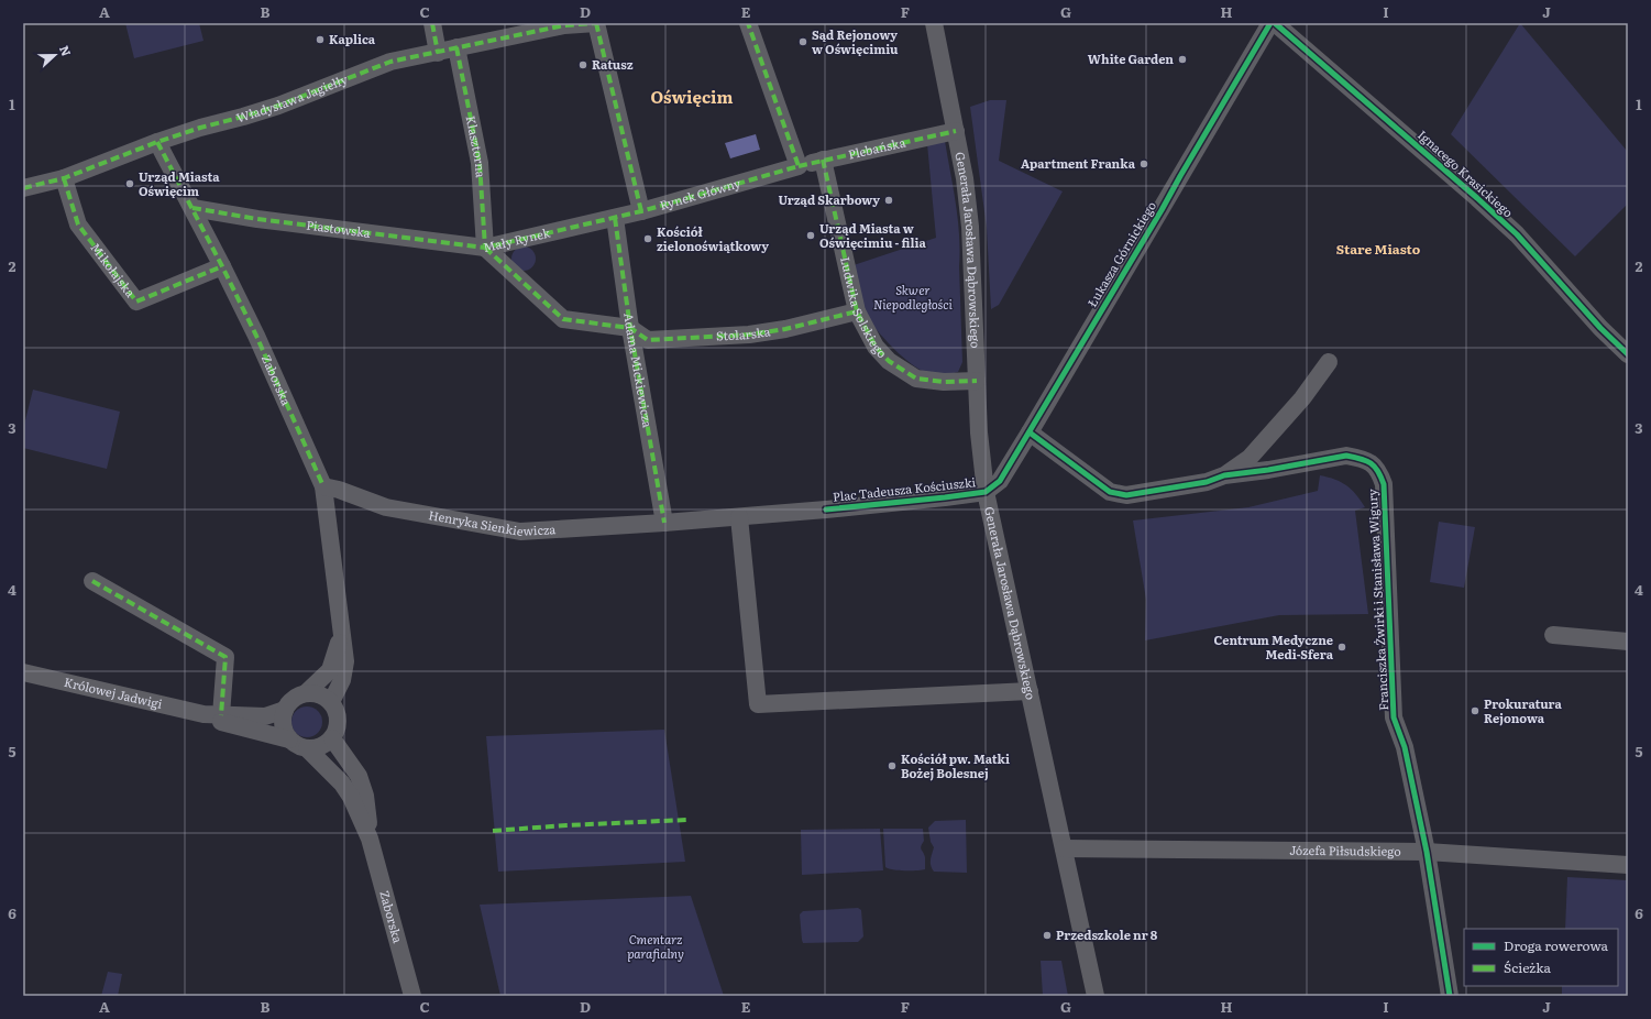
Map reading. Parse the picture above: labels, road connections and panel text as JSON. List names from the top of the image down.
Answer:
{
  "streets": {
    "street": [
      "Władysława Jagiełły",
      "Klasztorna",
      "Plebańska",
      "Ignacego Krasickiego",
      "Rynek Główny",
      "Piastowska",
      "Mały Rynek",
      "Generała Jarosława Dąbrowskiego",
      "Łukasza Górnickiego",
      "Mikołajska",
      "Ludwika Solskiego",
      "Stolarska",
      "Adama Mickiewicza",
      "Zaborska",
      "Plac Tadeusza Kościuszki",
      "Henryka Sienkiewicza",
      "Franciszka Żwirki i Stanisława Wigury",
      "Królowej Jadwigi",
      "Józefa Piłsudskiego"
    ]
  },
  "crossings": [
    ["Władysława Jagiełły", "Klasztorna"],
    ["Władysława Jagiełły", "Mikołajska"],
    ["Władysława Jagiełły", "Zaborska"],
    ["Klasztorna", "Piastowska"],
    ["Klasztorna", "Mały Rynek"],
    ["Plebańska", "Rynek Główny"],
    ["Plebańska", "Generała Jarosława Dąbrowskiego"],
    ["Plebańska", "Ludwika Solskiego"],
    ["Rynek Główny", "Mały Rynek"],
    ["Piastowska", "Mały Rynek"],
    ["Piastowska", "Zaborska"],
    ["Mały Rynek", "Stolarska"],
    ["Mały Rynek", "Adama Mickiewicza"],
    ["Generała Jarosława Dąbrowskiego", "Łukasza Górnickiego"],
    ["Generała Jarosława Dąbrowskiego", "Ludwika Solskiego"],
    ["Generała Jarosława Dąbrowskiego", "Plac Tadeusza Kościuszki"],
    ["Generała Jarosława Dąbrowskiego", "Józefa Piłsudskiego"],
    ["Łukasza Górnickiego", "Plac Tadeusza Kościuszki"],
    ["Łukasza Górnickiego", "Franciszka Żwirki i Stanisława Wigury"],
    ["Mikołajska", "Zaborska"],
    ["Ludwika Solskiego", "Stolarska"],
    ["Stolarska", "Adama Mickiewicza"],
    ["Adama Mickiewicza", "Plac Tadeusza Kościuszki"],
    ["Adama Mickiewicza", "Henryka Sienkiewicza"],
    ["Zaborska", "Henryka Sienkiewicza"],
    ["Zaborska", "Królowej Jadwigi"],
    ["Plac Tadeusza Kościuszki", "Henryka Sienkiewicza"],
    ["Franciszka Żwirki i Stanisława Wigury", "Józefa Piłsudskiego"]
  ],
  "districts": ["Oświęcim", "Stare Miasto"],
  "parks": ["Skwer Niepodległości", "Cmentarz parafialny"],
  "places": [
    "Kaplica",
    "Sąd Rejonowy w Oświęcimiu",
    "White Garden",
    "Ratusz",
    "Apartment Franka",
    "Urząd Miasta Oświęcim",
    "Urząd Skarbowy",
    "Urząd Miasta w Oświęcimiu - filia",
    "Kościół zielonoświątkowy",
    "Centrum Medyczne Medi-Sfera",
    "Prokuratura Rejonowa",
    "Kościół pw. Matki Bożej Bolesnej",
    "Przedszkole nr 8"
  ],
  "legend": ["Droga rowerowa", "Ścieżka"],
  "north": "right",
  "grid": {
    "columns": [
      "A",
      "B",
      "C",
      "D",
      "E",
      "F",
      "G",
      "H",
      "I",
      "J"
    ],
    "rows": [
      "1",
      "2",
      "3",
      "4",
      "5",
      "6"
    ]
  }
}
